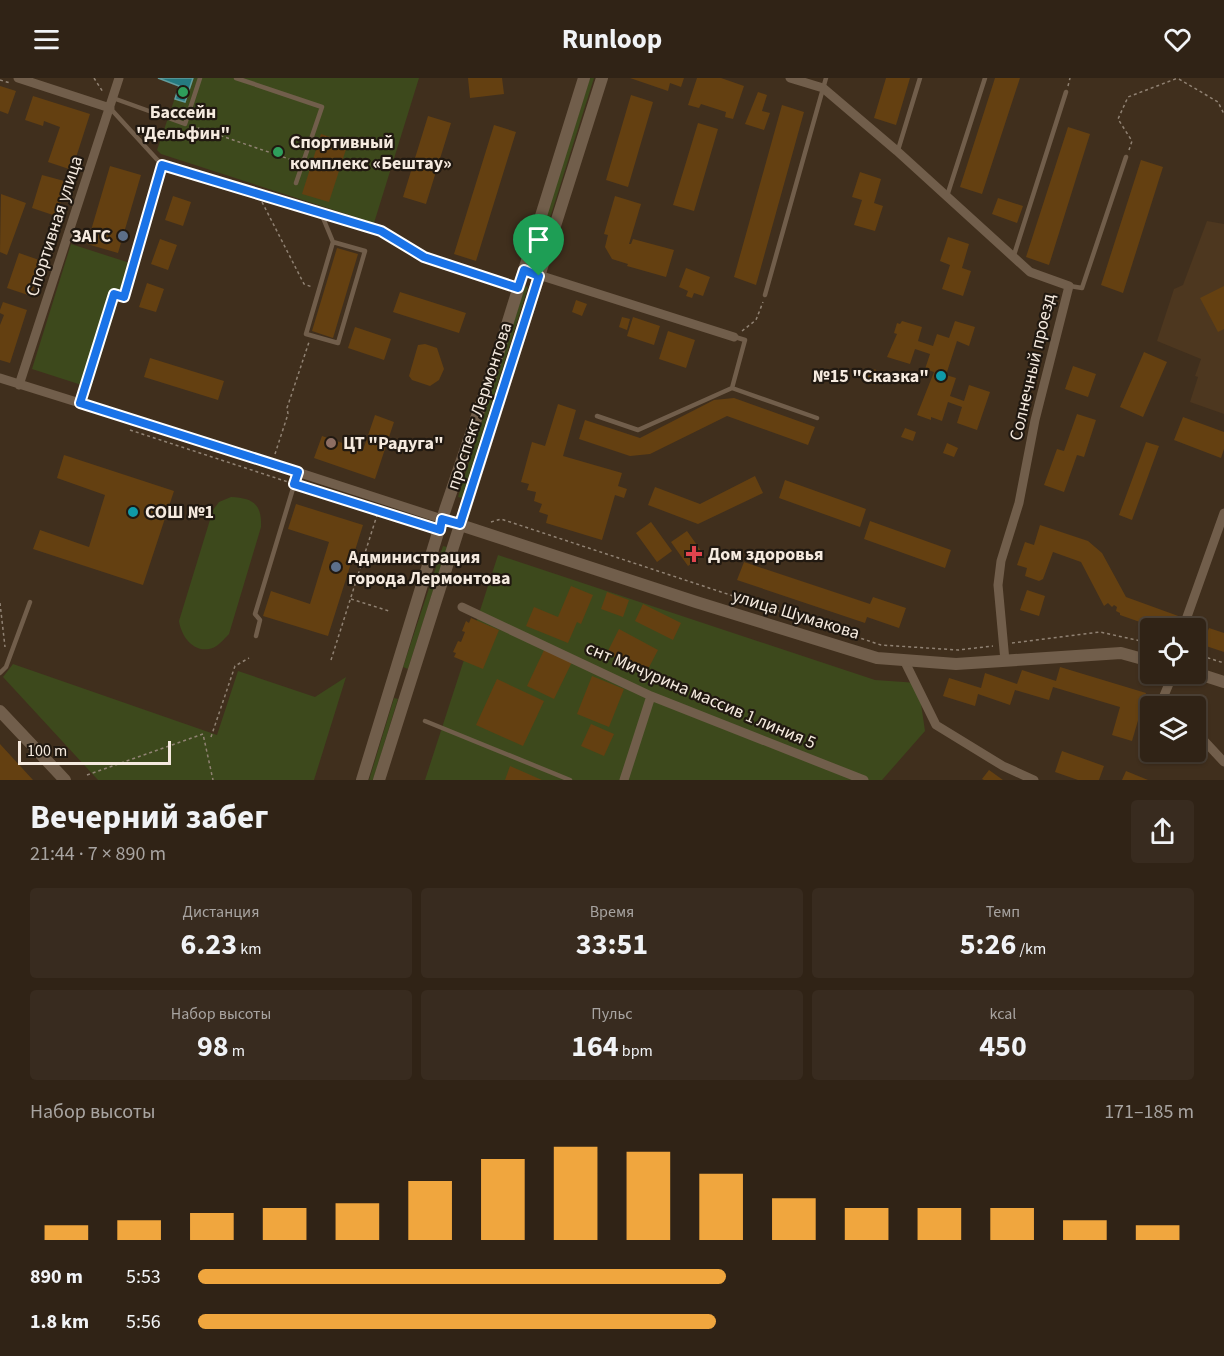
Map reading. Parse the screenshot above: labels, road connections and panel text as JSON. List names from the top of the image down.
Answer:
{
  "streets": {
    "street": [
      "Спортивная улица",
      "Солнечный проезд",
      "проспект Лермонтова",
      "улица Шумакова",
      "снт Мичурина массив 1 линия 5"
    ]
  },
  "crossings": [
    ["Солнечный проезд", "улица Шумакова"],
    ["проспект Лермонтова", "улица Шумакова"]
  ],
  "places": {
    "other": [
      "Бассейн \"Дельфин\"",
      "Спортивный комплекс «Бештау»",
      "ЗАГС",
      "№15 \"Сказка\"",
      "ЦТ \"Радуга\"",
      "СОШ №1",
      "Администрация города Лермонтова"
    ],
    "health": ["Дом здоровья"]
  },
  "scale_bar": "100 m",
  "page": {
    "header": "Runloop",
    "scale": "100 m",
    "heading": ["Вечерний забег", "21:44 · 7 × 890 m"],
    "stats": [
      ["Дистанция", "6.23 km"],
      ["Время", "33:51"],
      ["Темп", "5:26 /km"],
      ["Набор высоты", "98 m"],
      ["Пульс", "164 bpm"],
      ["kcal", "450"]
    ],
    "chart": ["Набор высоты", "171–185 m"],
    "list": [
      {
        "name": "890 m",
        "note": "5:53"
      },
      {
        "name": "1.8 km",
        "note": "5:56"
      }
    ]
  }
}
